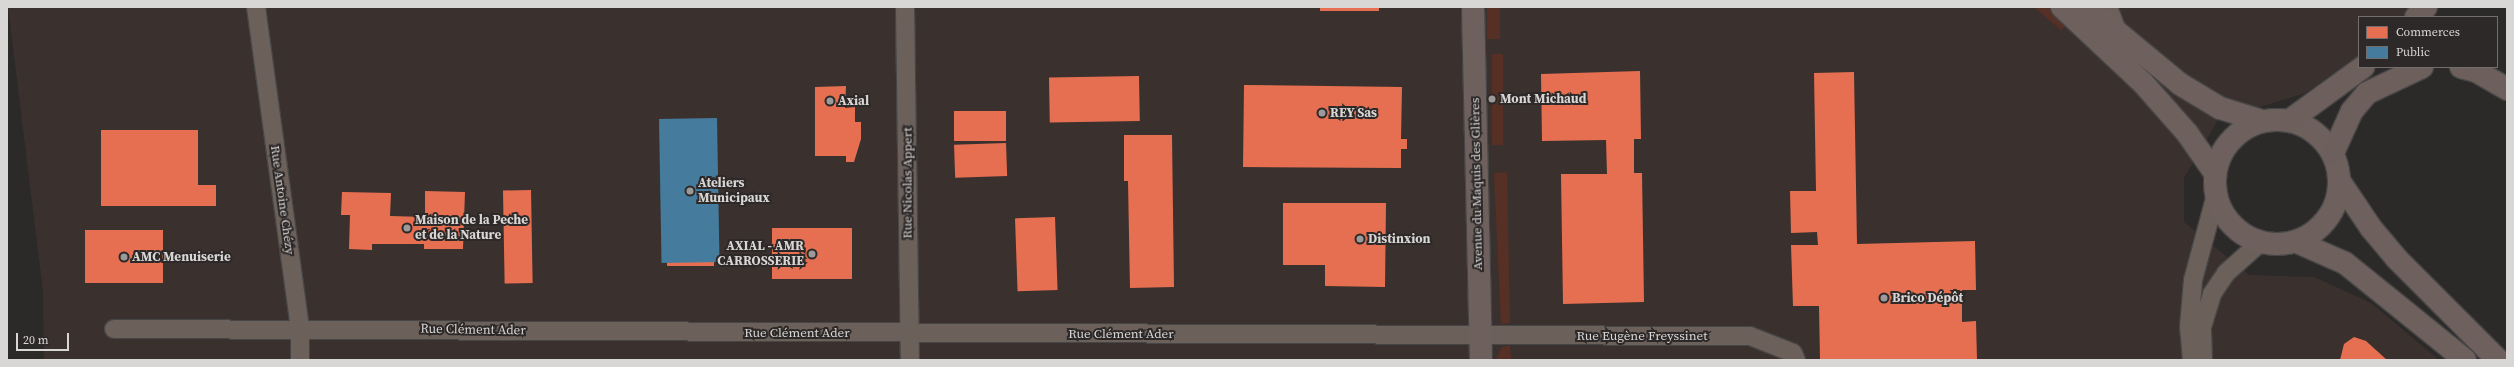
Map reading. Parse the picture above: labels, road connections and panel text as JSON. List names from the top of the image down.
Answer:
{
  "streets": {
    "main road": ["Avenue du Maquis des Glières"],
    "street": [
      "Rue Nicolas Appert",
      "Rue Antoine Chézy",
      "Rue Clément Ader",
      "Rue Eugène Freyssinet"
    ]
  },
  "crossings": [
    ["Rue Nicolas Appert", "Rue Clément Ader"],
    ["Avenue du Maquis des Glières", "Rue Clément Ader"],
    ["Avenue du Maquis des Glières", "Rue Eugène Freyssinet"],
    ["Rue Antoine Chézy", "Rue Clément Ader"],
    ["Rue Clément Ader", "Rue Eugène Freyssinet"]
  ],
  "places": [
    "Mont Michaud",
    "Axial",
    "REY Sas",
    "Ateliers Municipaux",
    "Maison de la Peche et de la Nature",
    "Distinxion",
    "AXIAL - AMR CARROSSERIE",
    "AMC Menuiserie",
    "Brico Dépôt"
  ],
  "legend": ["Commerces", "Public"],
  "scale_bar": "20 m"
}
